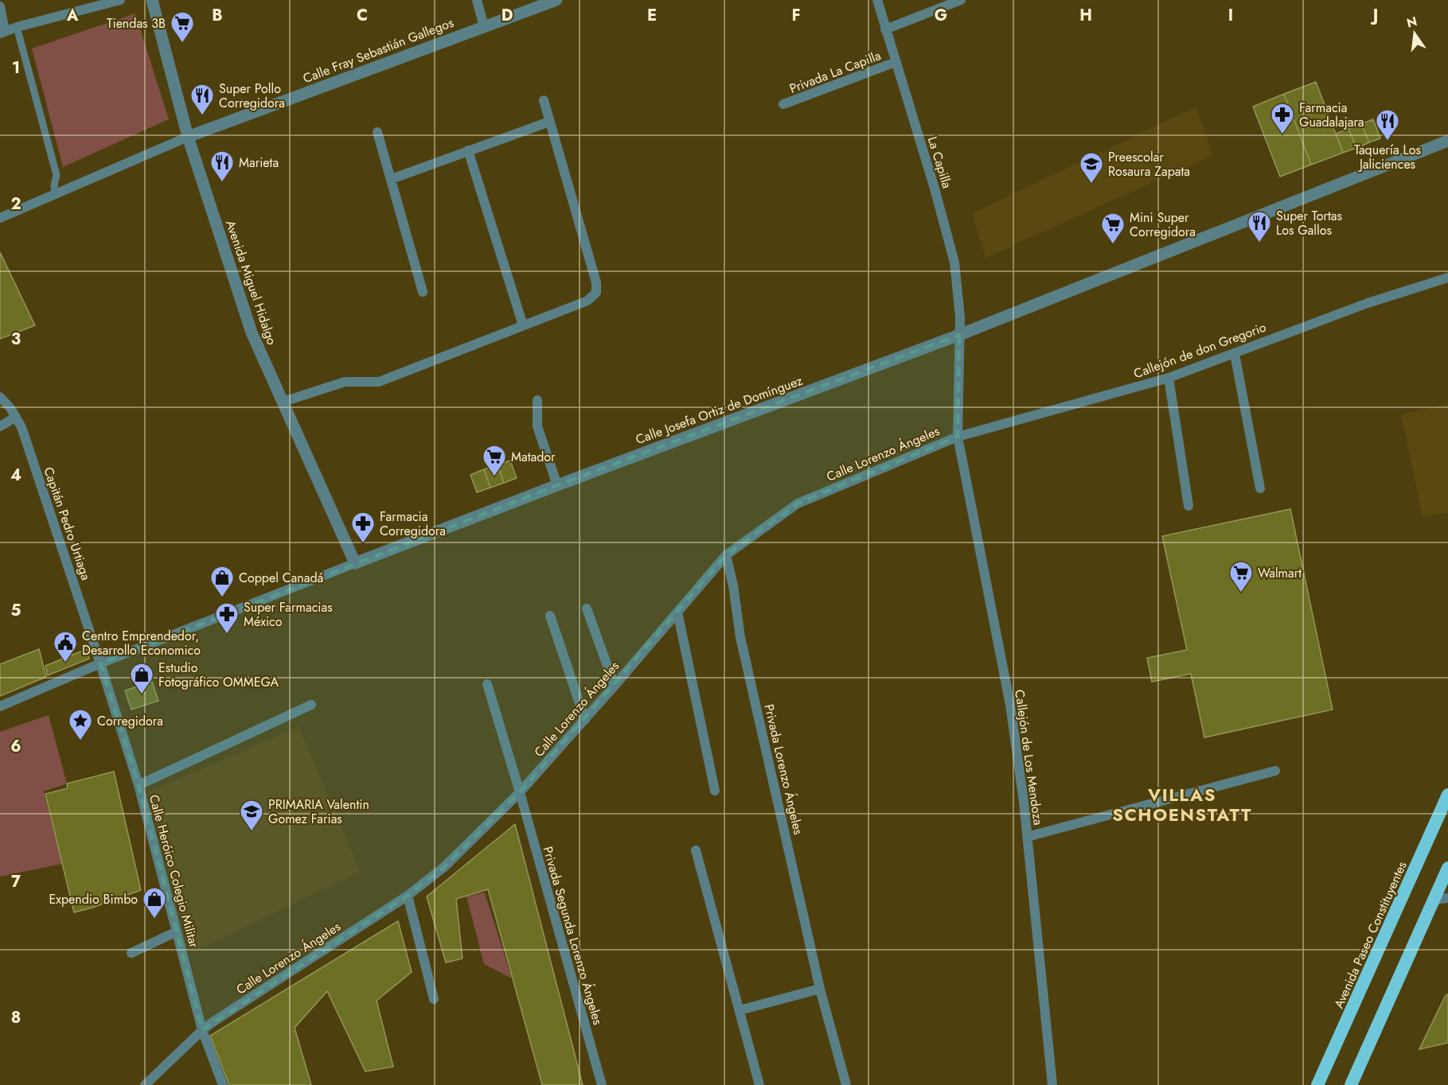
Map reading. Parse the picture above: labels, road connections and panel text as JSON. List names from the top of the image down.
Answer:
{
  "streets": {
    "highway": ["Avenida Paseo Constituyentes"],
    "street": [
      "Calle Fray Sebastián Gallegos",
      "Privada La Capilla",
      "La Capilla",
      "Avenida Miguel Hidalgo",
      "Callejón de don Gregorio",
      "Calle Josefa Ortiz de Domínguez",
      "Calle Lorenzo Ángeles",
      "Capitán Pedro Urtiaga",
      "Callejón de Los Mendoza",
      "Privada Lorenzo Ángeles",
      "Calle Heróico Colegio Militar",
      "Privada Segunda Lorenzo Ángeles"
    ]
  },
  "crossings": [
    ["Calle Fray Sebastián Gallegos", "Avenida Miguel Hidalgo"],
    ["Privada La Capilla", "La Capilla"],
    ["La Capilla", "Calle Josefa Ortiz de Domínguez"],
    ["La Capilla", "Calle Lorenzo Ángeles"],
    ["Avenida Miguel Hidalgo", "Calle Josefa Ortiz de Domínguez"],
    ["Callejón de don Gregorio", "Calle Lorenzo Ángeles"],
    ["Callejón de don Gregorio", "Callejón de Los Mendoza"],
    ["Calle Josefa Ortiz de Domínguez", "Calle Lorenzo Ángeles"],
    ["Calle Josefa Ortiz de Domínguez", "Capitán Pedro Urtiaga"],
    ["Calle Josefa Ortiz de Domínguez", "Calle Heróico Colegio Militar"],
    ["Calle Lorenzo Ángeles", "Callejón de Los Mendoza"],
    ["Calle Lorenzo Ángeles", "Privada Lorenzo Ángeles"],
    ["Calle Lorenzo Ángeles", "Calle Heróico Colegio Militar"],
    ["Calle Lorenzo Ángeles", "Privada Segunda Lorenzo Ángeles"],
    ["Capitán Pedro Urtiaga", "Calle Heróico Colegio Militar"]
  ],
  "districts": ["VILLAS SCHOENSTATT"],
  "places": {
    "supermarket": [
      "Tiendas 3B",
      "Mini Super Corregidora",
      "Matador",
      "Walmart"
    ],
    "restaurant": [
      "Super Pollo Corregidora",
      "Taquería Los Jaliciences",
      "Marieta",
      "Super Tortas Los Gallos"
    ],
    "pharmacy": ["Farmacia Guadalajara", "Farmacia Corregidora", "Super Farmacias México"],
    "school or university": ["Preescolar Rosaura Zapata", "PRIMARIA Valentin Gomez Farias"],
    "shop": ["Coppel Canadá", "Estudio Fotográfico OMMEGA", "Expendio Bimbo"],
    "public building": ["Centro Emprendedor, Desarrollo Economico"],
    "place": ["Corregidora"]
  },
  "north": "top",
  "grid": {
    "columns": [
      "A",
      "B",
      "C",
      "D",
      "E",
      "F",
      "G",
      "H",
      "I",
      "J"
    ],
    "rows": [
      "1",
      "2",
      "3",
      "4",
      "5",
      "6",
      "7",
      "8"
    ]
  }
}
